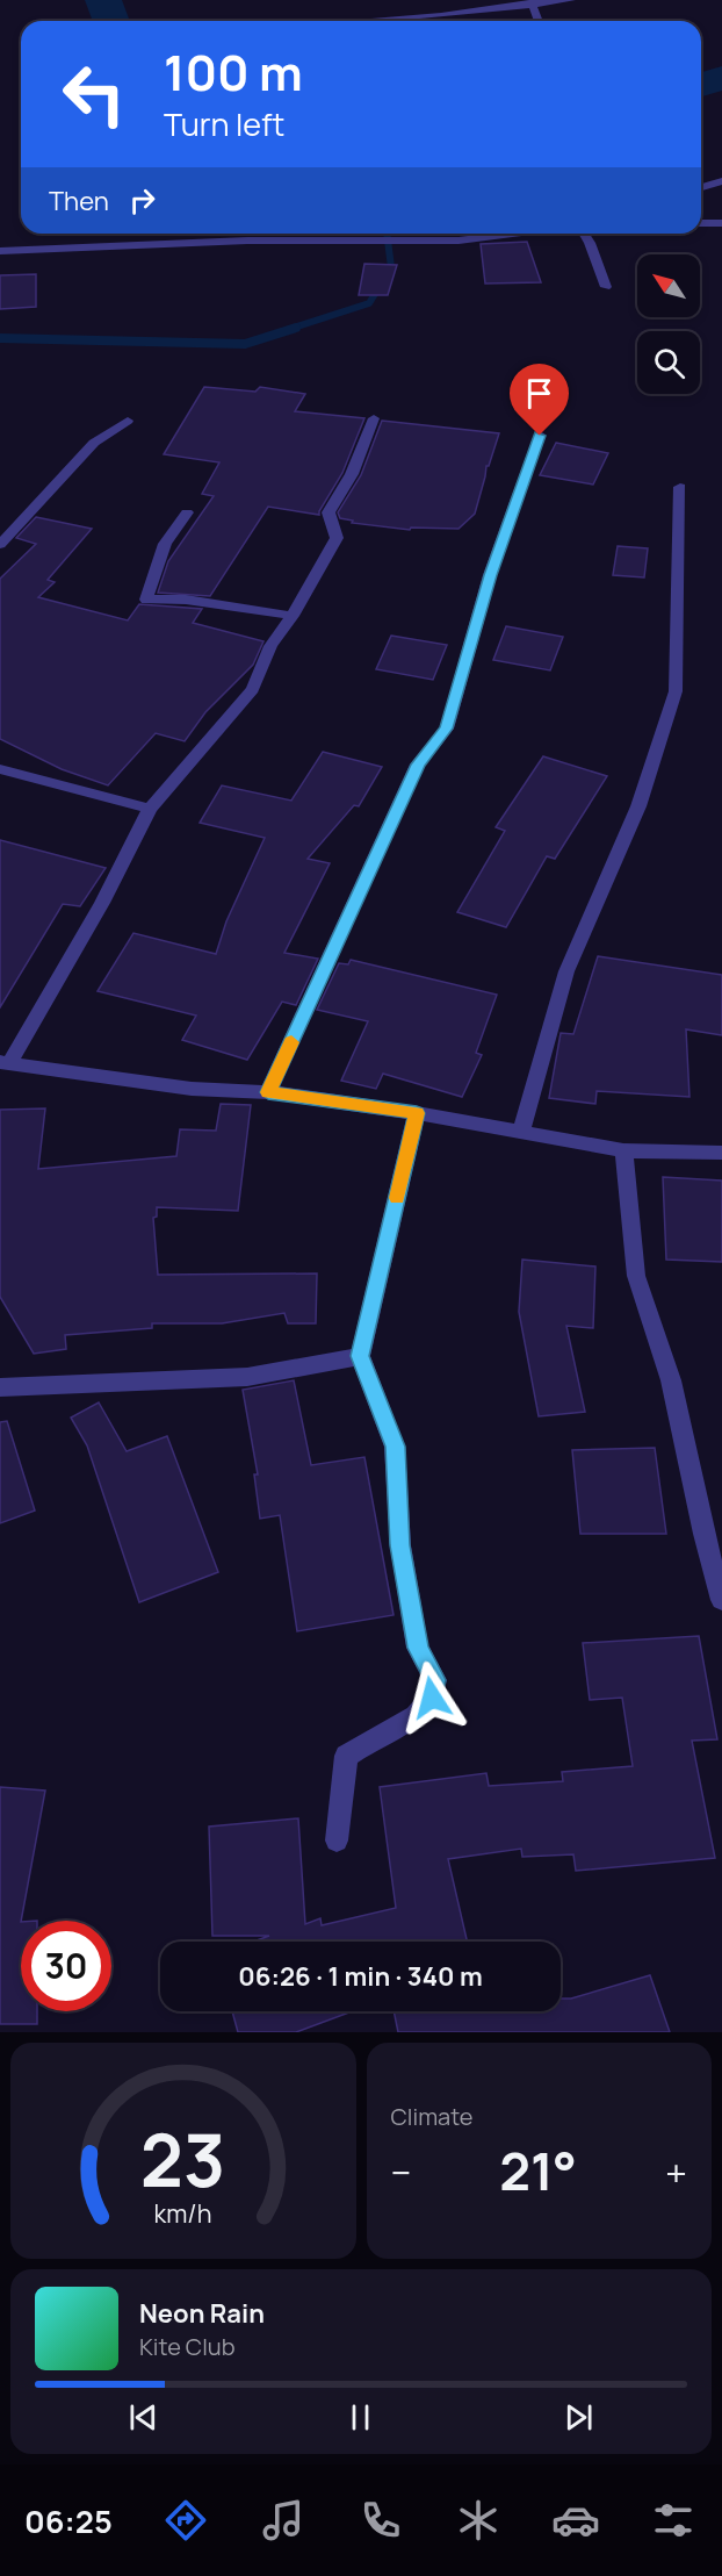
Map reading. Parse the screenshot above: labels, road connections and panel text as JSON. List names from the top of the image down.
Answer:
{
  "north": "top left",
  "page": {
    "turn": ["100 m", "Turn left"],
    "then": "Then",
    "limit": "30",
    "trip": "06:26 · 1 min · 340 m",
    "tile": "Climate",
    "heat": ["−", "21°", "+"],
    "song": ["Neon Rain", "Kite Club"],
    "tabs": "06:25",
    "gauge": ["23", "km/h"]
  }
}
